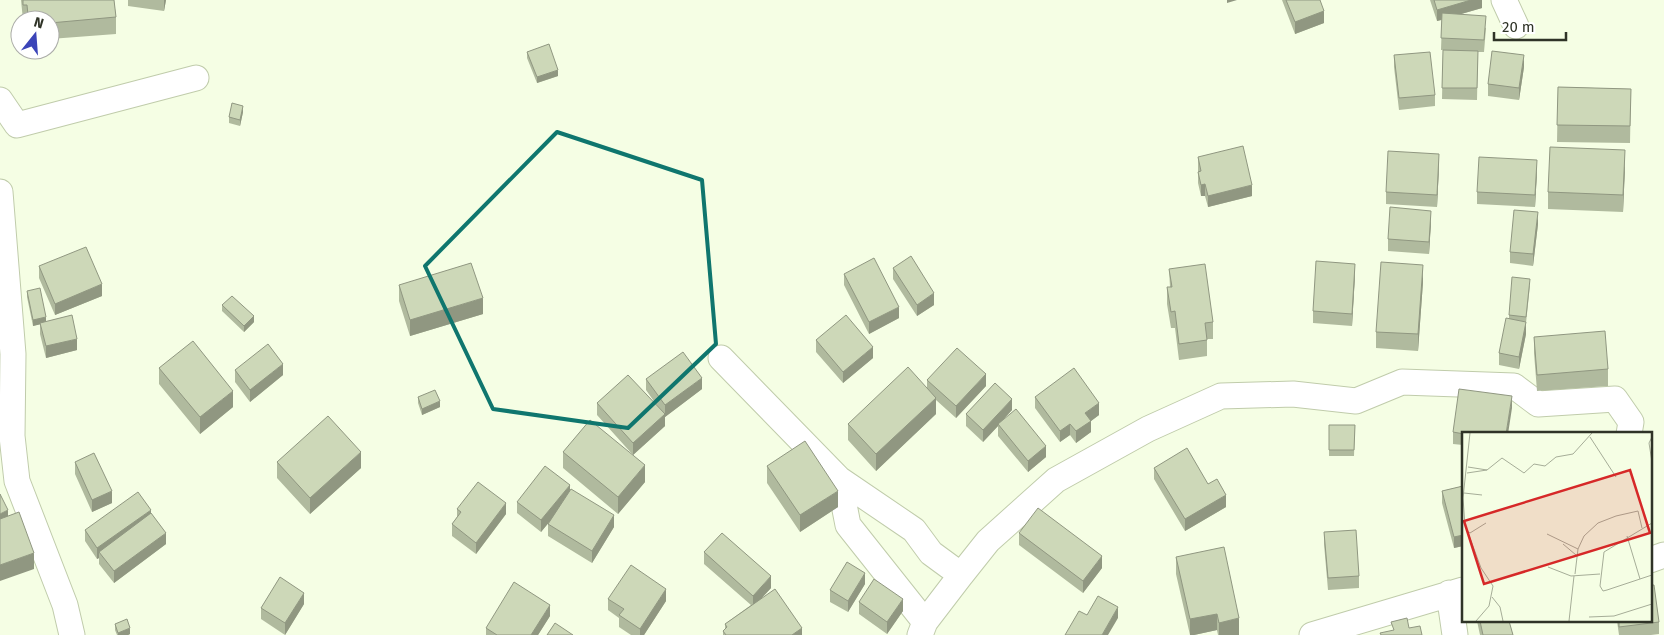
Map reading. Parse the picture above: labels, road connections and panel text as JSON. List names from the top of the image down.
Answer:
{
  "scale_bar": "20 m",
  "north": "top"
}
